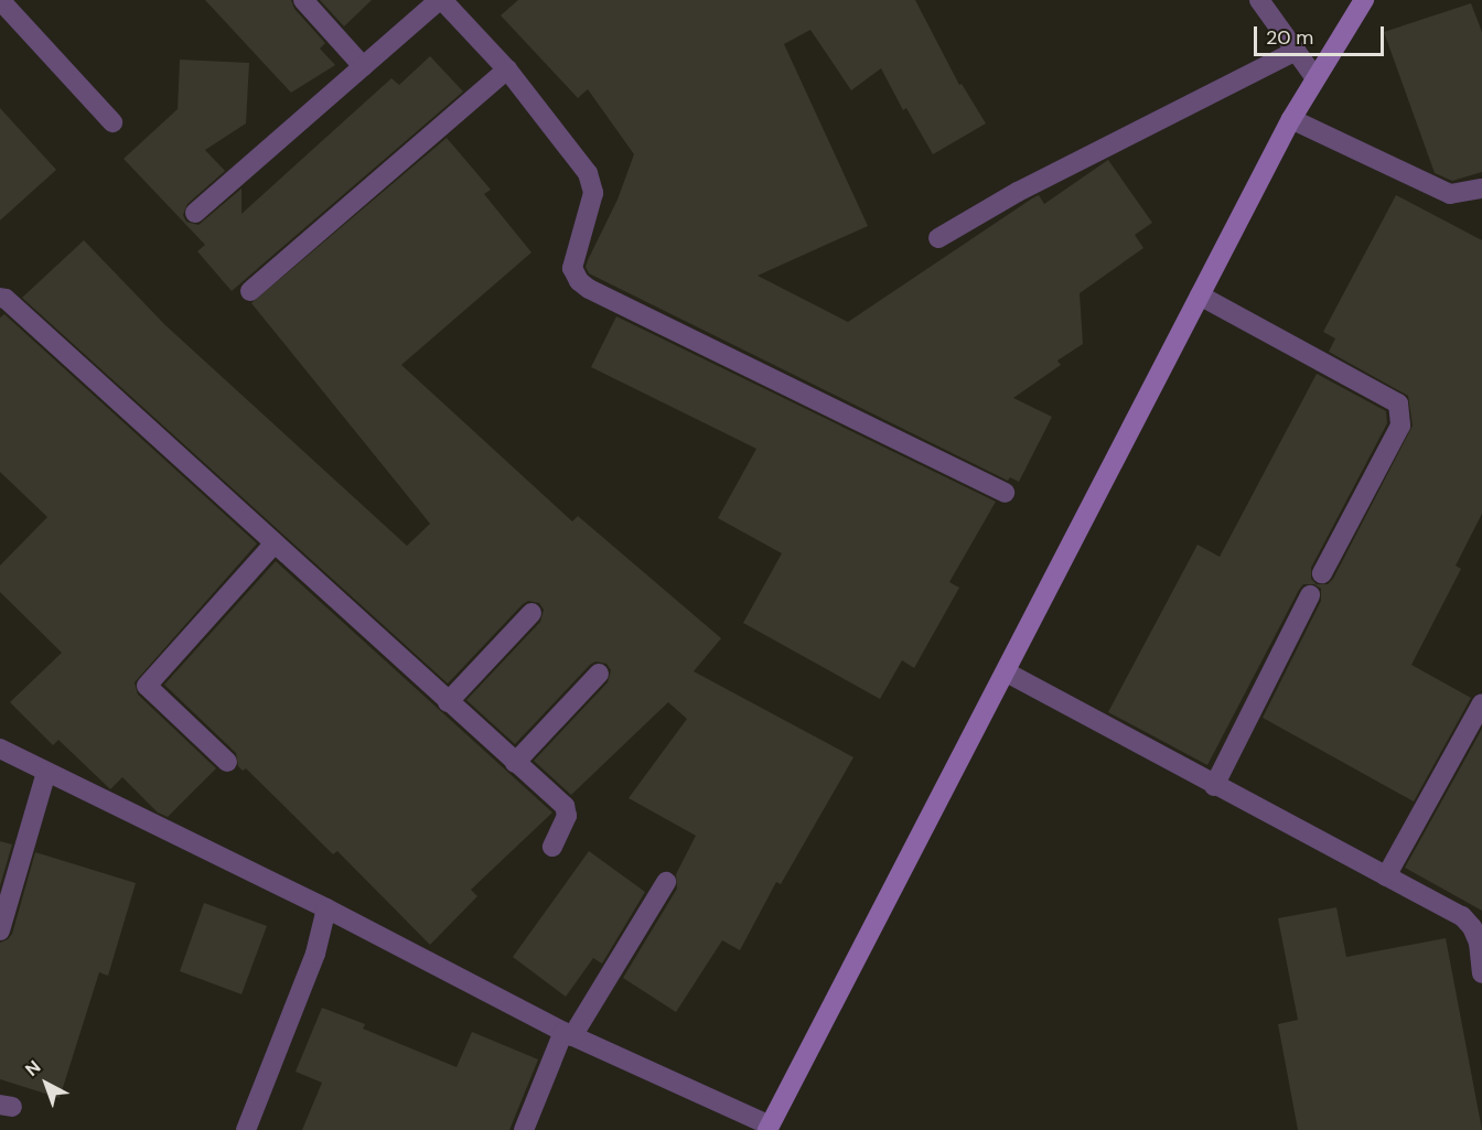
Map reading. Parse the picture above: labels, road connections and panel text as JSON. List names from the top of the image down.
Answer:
{
  "scale_bar": "20 m",
  "north": "top left"
}
